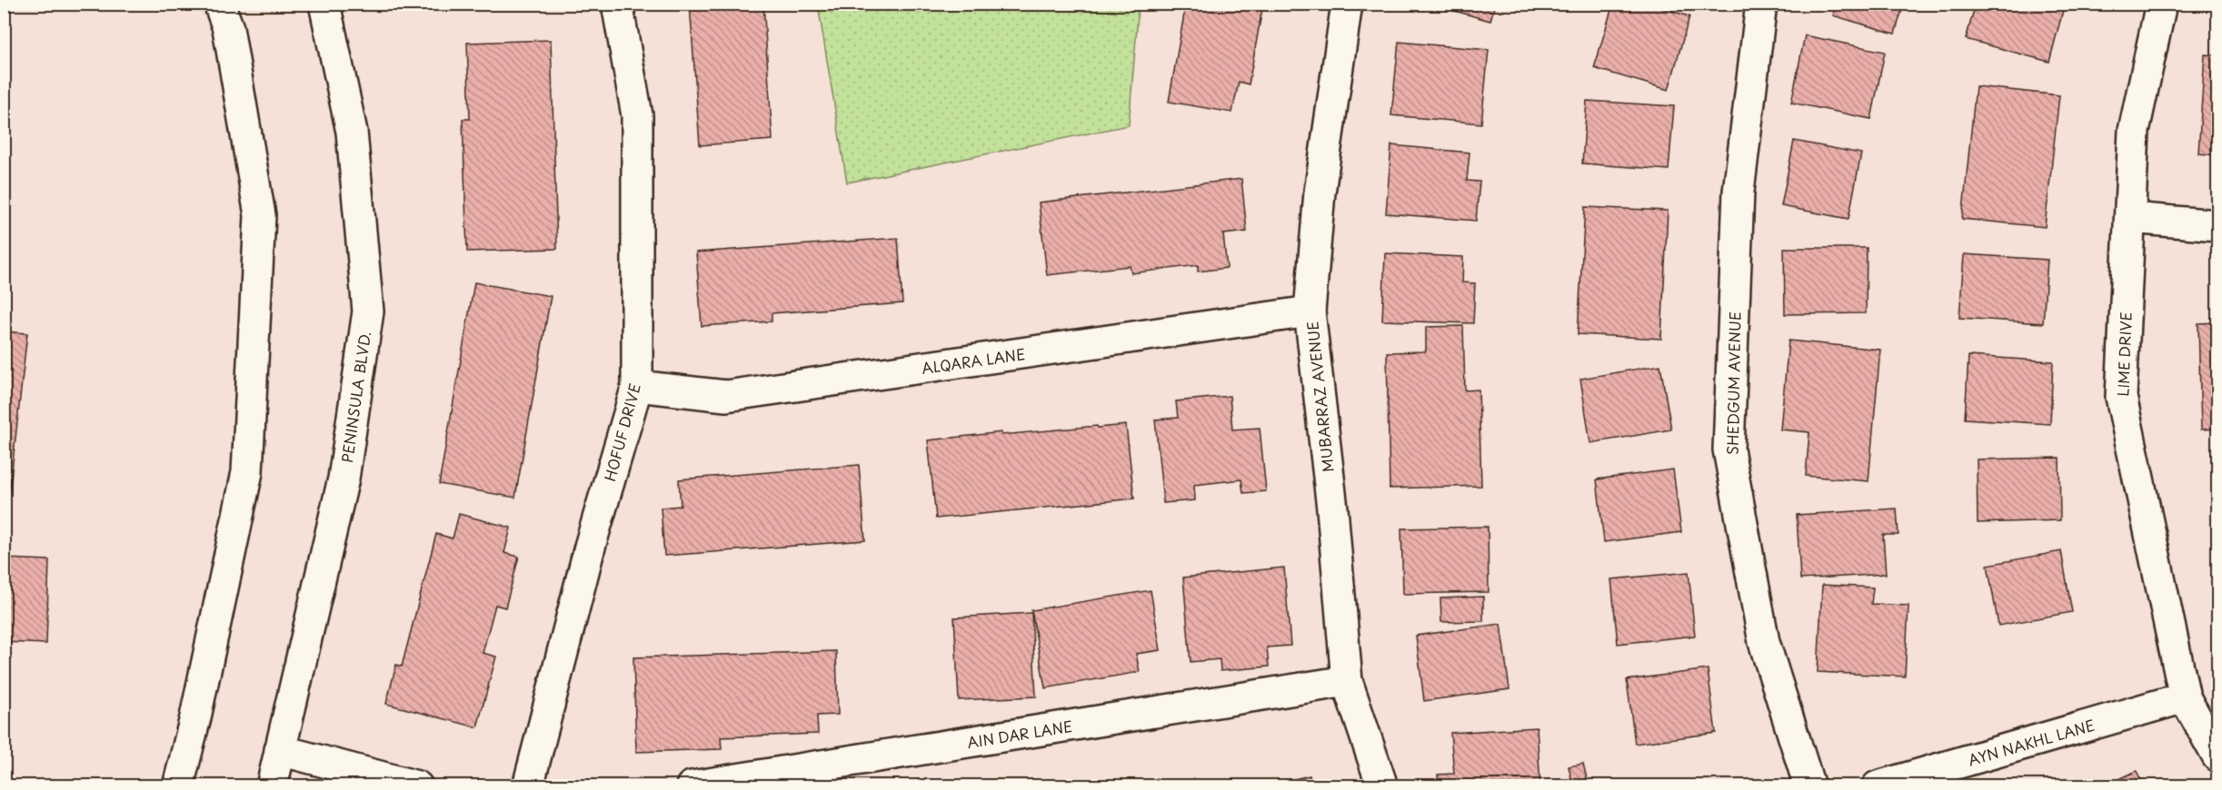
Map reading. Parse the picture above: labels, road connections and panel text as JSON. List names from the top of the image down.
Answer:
{
  "streets": {
    "street": [
      "LIME DRIVE",
      "ALQARA LANE",
      "SHEDGUM AVENUE",
      "PENINSULA BLVD.",
      "MUBARRAZ AVENUE",
      "HOFUF DRIVE",
      "AIN DAR LANE",
      "AYN NAKHL LANE"
    ]
  },
  "crossings": [
    ["LIME DRIVE", "AYN NAKHL LANE"],
    ["ALQARA LANE", "MUBARRAZ AVENUE"],
    ["ALQARA LANE", "HOFUF DRIVE"],
    ["MUBARRAZ AVENUE", "AIN DAR LANE"]
  ]
}
